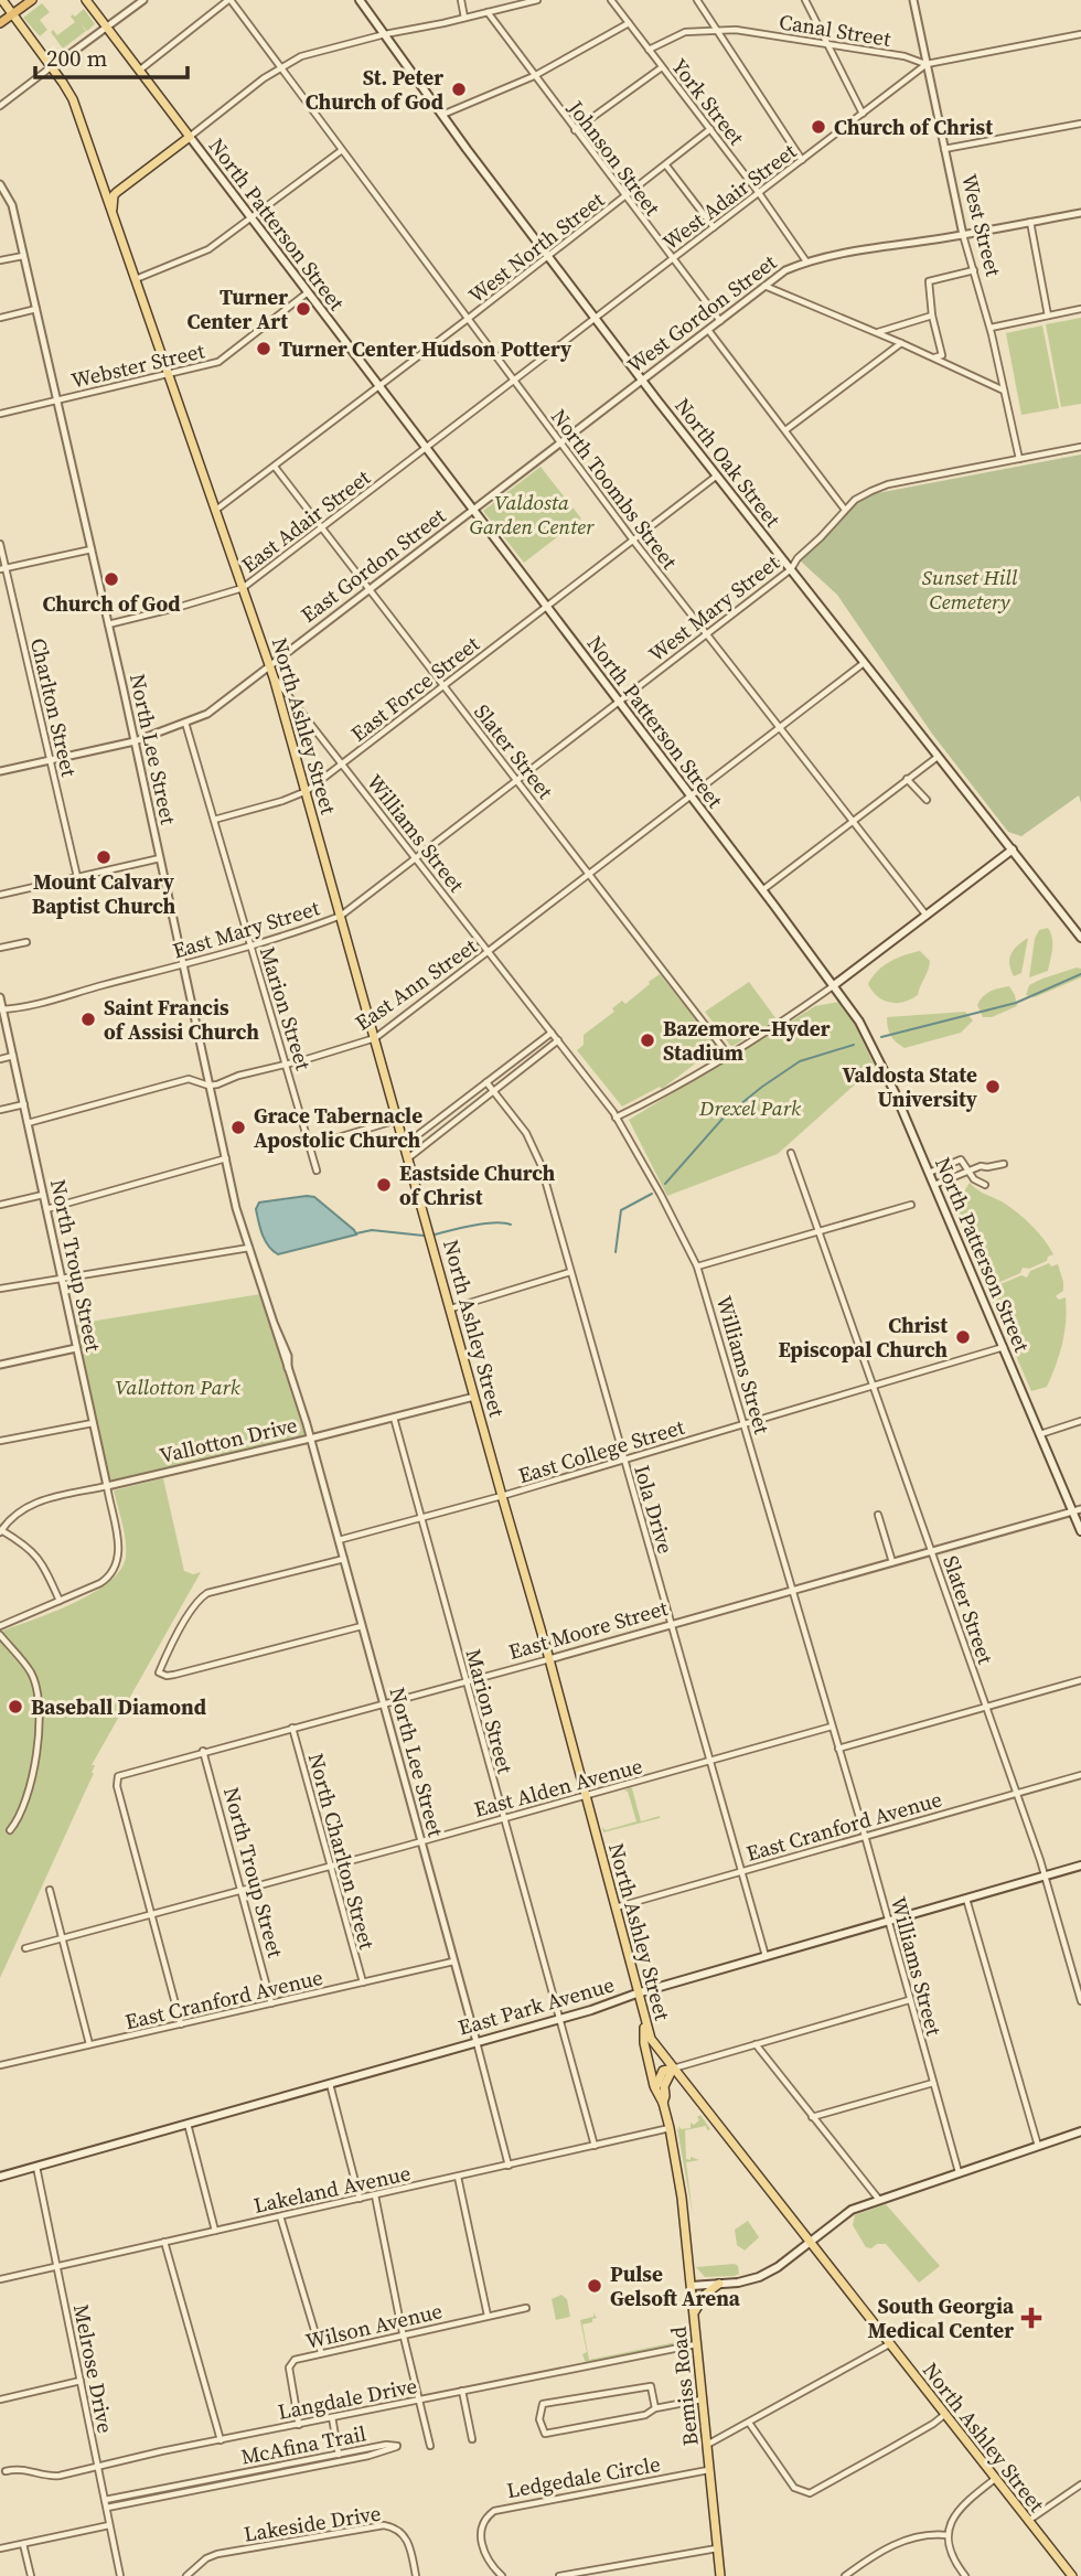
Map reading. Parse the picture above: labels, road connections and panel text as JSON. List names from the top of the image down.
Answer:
{
  "streets": {
    "main road": [
      "North Patterson Street",
      "North Oak Street",
      "North Ashley Street",
      "East Park Avenue",
      "Bemiss Road"
    ],
    "street": [
      "Canal Street",
      "York Street",
      "Johnson Street",
      "West Adair Street",
      "West Street",
      "West North Street",
      "West Gordon Street",
      "Webster Street",
      "North Toombs Street",
      "East Adair Street",
      "East Gordon Street",
      "West Mary Street",
      "East Force Street",
      "Charlton Street",
      "North Lee Street",
      "Slater Street",
      "Williams Street",
      "East Mary Street",
      "East Ann Street",
      "Marion Street",
      "North Troup Street",
      "Vallotton Drive",
      "East College Street",
      "Iola Drive",
      "East Moore Street",
      "East Alden Avenue",
      "East Cranford Avenue",
      "North Charlton Street",
      "Lakeland Avenue",
      "Wilson Avenue",
      "Melrose Drive",
      "Langdale Drive",
      "McAfina Trail",
      "Ledgedale Circle",
      "Lakeside Drive"
    ]
  },
  "crossings": [
    ["Canal Street", "York Street"],
    ["Canal Street", "West Adair Street"],
    ["Canal Street", "West Street"],
    ["York Street", "West Adair Street"],
    ["York Street", "West North Street"],
    ["York Street", "West Gordon Street"],
    ["Johnson Street", "West Adair Street"],
    ["Johnson Street", "West North Street"],
    ["Johnson Street", "West Gordon Street"],
    ["West Adair Street", "North Patterson Street"],
    ["West Adair Street", "West Street"],
    ["West Adair Street", "North Oak Street"],
    ["West Adair Street", "North Toombs Street"],
    ["West Adair Street", "East Adair Street"],
    ["North Patterson Street", "West North Street"],
    ["North Patterson Street", "West Gordon Street"],
    ["North Patterson Street", "Webster Street"],
    ["North Patterson Street", "East Adair Street"],
    ["North Patterson Street", "East Gordon Street"],
    ["North Patterson Street", "West Mary Street"],
    ["North Patterson Street", "East Force Street"],
    ["North Patterson Street", "East Mary Street"],
    ["North Patterson Street", "East Ann Street"],
    ["North Patterson Street", "East College Street"],
    ["North Patterson Street", "East Moore Street"],
    ["West Street", "West Gordon Street"],
    ["West Street", "West Mary Street"],
    ["West North Street", "North Oak Street"],
    ["West North Street", "North Toombs Street"],
    ["West North Street", "North Ashley Street"],
    ["West North Street", "Slater Street"],
    ["West Gordon Street", "North Oak Street"],
    ["West Gordon Street", "North Toombs Street"],
    ["West Gordon Street", "East Gordon Street"],
    ["Webster Street", "North Ashley Street"],
    ["Webster Street", "North Lee Street"],
    ["North Oak Street", "West Mary Street"],
    ["North Oak Street", "East Force Street"],
    ["North Oak Street", "East Ann Street"],
    ["North Toombs Street", "West Mary Street"],
    ["North Toombs Street", "East Force Street"],
    ["North Toombs Street", "East Ann Street"],
    ["East Adair Street", "North Ashley Street"],
    ["East Adair Street", "North Lee Street"],
    ["East Adair Street", "Slater Street"],
    ["East Gordon Street", "Charlton Street"],
    ["East Gordon Street", "North Ashley Street"],
    ["East Gordon Street", "North Lee Street"],
    ["East Gordon Street", "Slater Street"],
    ["East Gordon Street", "Marion Street"],
    ["West Mary Street", "East Mary Street"],
    ["East Force Street", "North Ashley Street"],
    ["East Force Street", "Slater Street"],
    ["East Force Street", "Williams Street"],
    ["East Force Street", "Marion Street"],
    ["North Ashley Street", "Williams Street"],
    ["North Ashley Street", "East Mary Street"],
    ["North Ashley Street", "East Ann Street"],
    ["North Ashley Street", "Vallotton Drive"],
    ["North Ashley Street", "East College Street"],
    ["North Ashley Street", "East Moore Street"],
    ["North Ashley Street", "East Alden Avenue"],
    ["North Ashley Street", "East Cranford Avenue"],
    ["North Ashley Street", "East Park Avenue"],
    ["North Ashley Street", "Bemiss Road"],
    ["North Lee Street", "East Mary Street"],
    ["North Lee Street", "East Ann Street"],
    ["North Lee Street", "Vallotton Drive"],
    ["North Lee Street", "East College Street"],
    ["North Lee Street", "East Moore Street"],
    ["North Lee Street", "East Alden Avenue"],
    ["North Lee Street", "East Cranford Avenue"],
    ["North Lee Street", "East Park Avenue"],
    ["North Lee Street", "Lakeland Avenue"],
    ["Slater Street", "East Mary Street"],
    ["Slater Street", "East Ann Street"],
    ["Slater Street", "East College Street"],
    ["Slater Street", "East Moore Street"],
    ["Slater Street", "East Cranford Avenue"],
    ["Slater Street", "East Park Avenue"],
    ["Williams Street", "East Mary Street"],
    ["Williams Street", "East Ann Street"],
    ["Williams Street", "East College Street"],
    ["Williams Street", "East Moore Street"],
    ["Williams Street", "East Alden Avenue"],
    ["Williams Street", "East Cranford Avenue"],
    ["Williams Street", "East Park Avenue"],
    ["East Mary Street", "Marion Street"],
    ["East Mary Street", "North Troup Street"],
    ["East Ann Street", "Marion Street"],
    ["East Ann Street", "North Troup Street"],
    ["Marion Street", "Vallotton Drive"],
    ["Marion Street", "East College Street"],
    ["Marion Street", "East Moore Street"],
    ["Marion Street", "East Alden Avenue"],
    ["Marion Street", "East Park Avenue"],
    ["Marion Street", "Lakeland Avenue"],
    ["North Troup Street", "Vallotton Drive"],
    ["North Troup Street", "East Moore Street"],
    ["North Troup Street", "East Alden Avenue"],
    ["North Troup Street", "East Cranford Avenue"],
    ["East College Street", "Iola Drive"],
    ["Iola Drive", "East Moore Street"],
    ["Iola Drive", "East Alden Avenue"],
    ["Iola Drive", "East Cranford Avenue"],
    ["Iola Drive", "East Park Avenue"],
    ["East Moore Street", "East Alden Avenue"],
    ["East Moore Street", "North Charlton Street"],
    ["East Alden Avenue", "North Charlton Street"],
    ["East Cranford Avenue", "North Charlton Street"],
    ["East Park Avenue", "Melrose Drive"],
    ["Lakeland Avenue", "Melrose Drive"],
    ["Lakeland Avenue", "Bemiss Road"],
    ["Wilson Avenue", "Langdale Drive"],
    ["Melrose Drive", "Langdale Drive"],
    ["Melrose Drive", "McAfina Trail"],
    ["Bemiss Road", "Langdale Drive"],
    ["Bemiss Road", "Ledgedale Circle"]
  ],
  "parks": [
    "Valdosta Garden Center",
    "Sunset Hill Cemetery",
    "Drexel Park",
    "Vallotton Park"
  ],
  "places": {
    "other": [
      "St. Peter Church of God",
      "Church of Christ",
      "Turner Center Art",
      "Turner Center Hudson Pottery",
      "Church of God",
      "Mount Calvary Baptist Church",
      "Saint Francis of Assisi Church",
      "Bazemore–Hyder Stadium",
      "Valdosta State University",
      "Grace Tabernacle Apostolic Church",
      "Eastside Church of Christ",
      "Christ Episcopal Church",
      "Baseball Diamond",
      "Pulse Gelsoft Arena"
    ],
    "health": ["South Georgia Medical Center"]
  },
  "scale_bar": "200 m"
}
